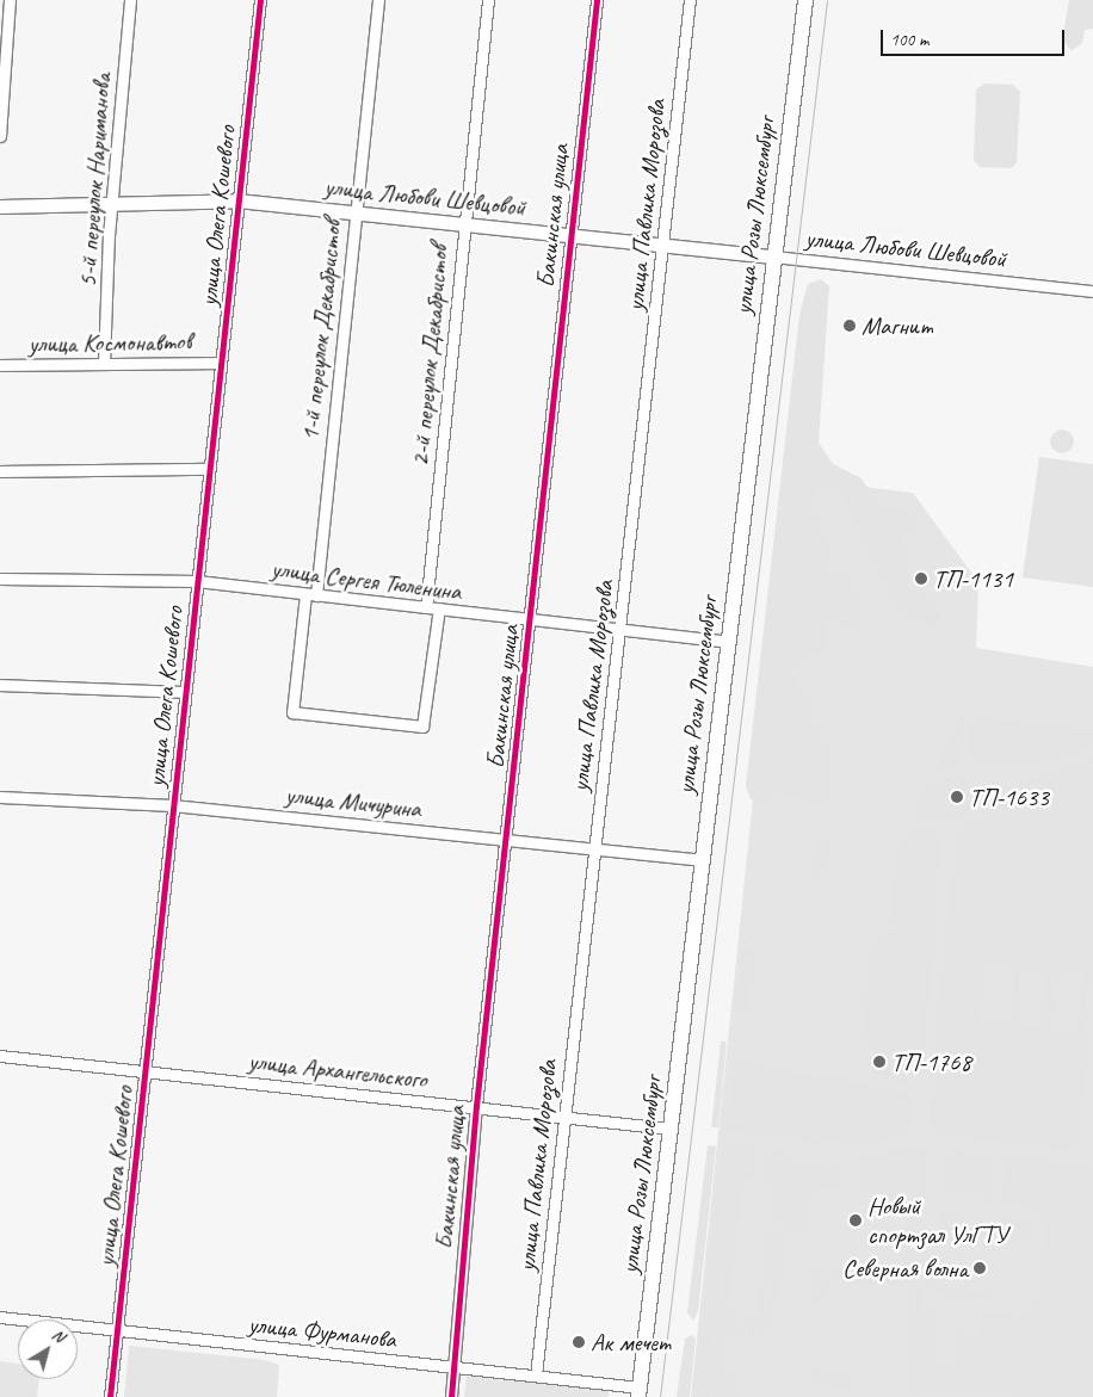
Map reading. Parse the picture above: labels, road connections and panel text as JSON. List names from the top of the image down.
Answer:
{
  "streets": {
    "main road": ["улица Розы Люксембург"],
    "street": [
      "5-й переулок Нариманова",
      "улица Любови Шевцовой",
      "улица Павлика Морозова",
      "улица Олега Кошевого",
      "Бакинская улица",
      "1-й переулок Декабристов",
      "улица Космонавтов",
      "2-й переулок Декабристов",
      "улица Сергея Тюленина",
      "улица Мичурина",
      "улица Архангельского",
      "улица Фурманова"
    ]
  },
  "crossings": [
    ["5-й переулок Нариманова", "улица Любови Шевцовой"],
    ["5-й переулок Нариманова", "улица Космонавтов"],
    ["улица Любови Шевцовой", "улица Павлика Морозова"],
    ["улица Любови Шевцовой", "улица Олега Кошевого"],
    ["улица Любови Шевцовой", "Бакинская улица"],
    ["улица Любови Шевцовой", "улица Розы Люксембург"],
    ["улица Любови Шевцовой", "1-й переулок Декабристов"],
    ["улица Любови Шевцовой", "2-й переулок Декабристов"],
    ["улица Павлика Морозова", "улица Сергея Тюленина"],
    ["улица Павлика Морозова", "улица Мичурина"],
    ["улица Павлика Морозова", "улица Архангельского"],
    ["улица Павлика Морозова", "улица Фурманова"],
    ["улица Олега Кошевого", "улица Космонавтов"],
    ["улица Олега Кошевого", "улица Сергея Тюленина"],
    ["улица Олега Кошевого", "улица Мичурина"],
    ["улица Олега Кошевого", "улица Архангельского"],
    ["улица Олега Кошевого", "улица Фурманова"],
    ["Бакинская улица", "улица Сергея Тюленина"],
    ["Бакинская улица", "улица Мичурина"],
    ["Бакинская улица", "улица Архангельского"],
    ["Бакинская улица", "улица Фурманова"],
    ["улица Розы Люксембург", "улица Сергея Тюленина"],
    ["улица Розы Люксембург", "улица Мичурина"],
    ["улица Розы Люксембург", "улица Архангельского"],
    ["улица Розы Люксембург", "улица Фурманова"],
    ["1-й переулок Декабристов", "улица Сергея Тюленина"],
    ["2-й переулок Декабристов", "улица Сергея Тюленина"]
  ],
  "places": [
    "Магнит",
    "ТП-1131",
    "ТП-1633",
    "ТП-1768",
    "Новый спортзал УлГТУ",
    "Северная волна",
    "Ак мечет"
  ],
  "scale_bar": "100 m",
  "north": "top right"
}
